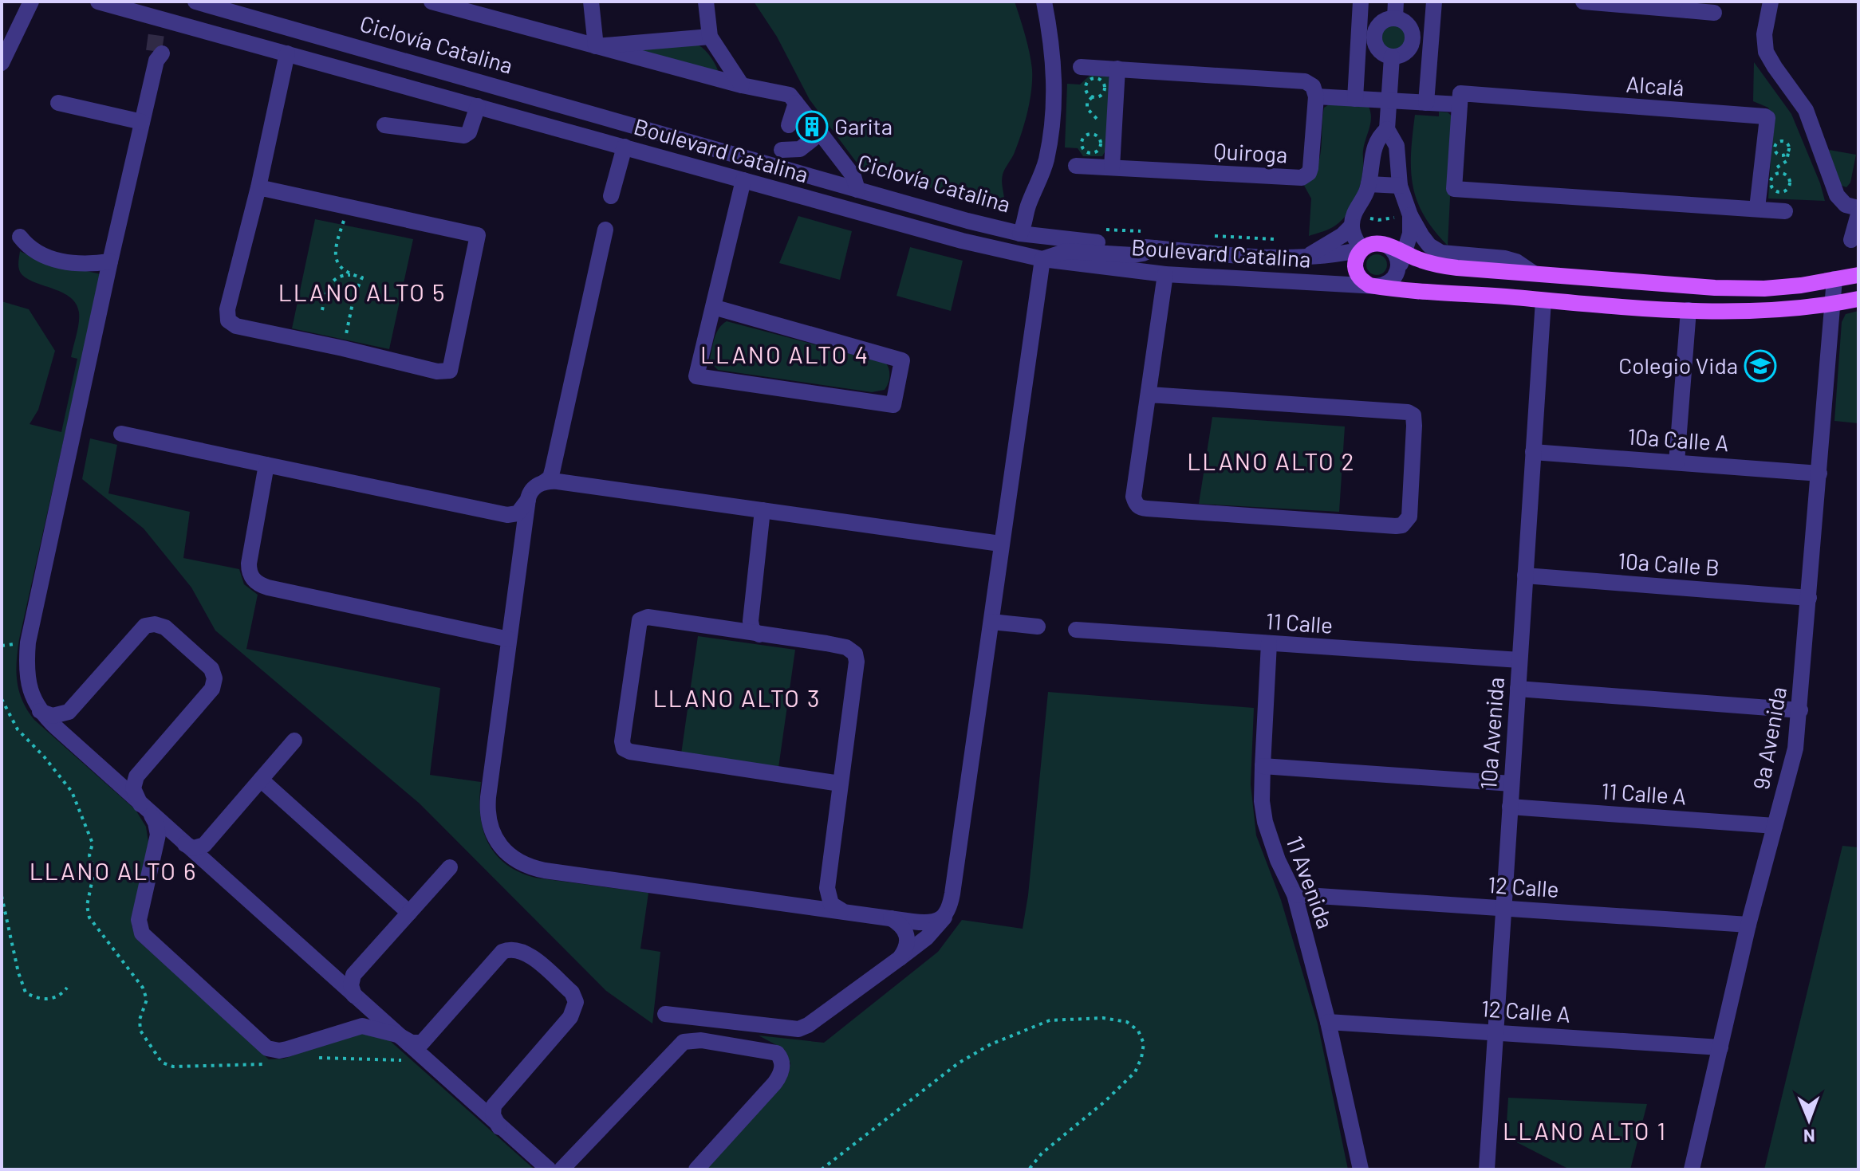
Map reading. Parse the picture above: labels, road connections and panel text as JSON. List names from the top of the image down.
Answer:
{
  "streets": {
    "street": [
      "Alcalá",
      "Boulevard Catalina",
      "Quiroga",
      "10a Calle A",
      "10a Calle B",
      "11 Calle",
      "10a Avenida",
      "9a Avenida",
      "11 Calle A",
      "11 Avenida",
      "12 Calle",
      "12 Calle A"
    ]
  },
  "crossings": [
    ["10a Calle A", "10a Avenida"],
    ["10a Calle A", "9a Avenida"],
    ["10a Calle B", "10a Avenida"],
    ["10a Calle B", "9a Avenida"],
    ["11 Calle", "10a Avenida"],
    ["11 Calle", "11 Avenida"],
    ["10a Avenida", "11 Calle A"],
    ["10a Avenida", "12 Calle"],
    ["10a Avenida", "12 Calle A"],
    ["9a Avenida", "11 Calle A"],
    ["9a Avenida", "12 Calle"],
    ["9a Avenida", "12 Calle A"],
    ["11 Avenida", "12 Calle"],
    ["11 Avenida", "12 Calle A"]
  ],
  "districts": [
    "LLANO ALTO 5",
    "LLANO ALTO 4",
    "LLANO ALTO 2",
    "LLANO ALTO 3",
    "LLANO ALTO 6",
    "LLANO ALTO 1"
  ],
  "places": {
    "building": ["Garita"],
    "school or university": ["Colegio Vida"]
  },
  "north": "bottom"
}
